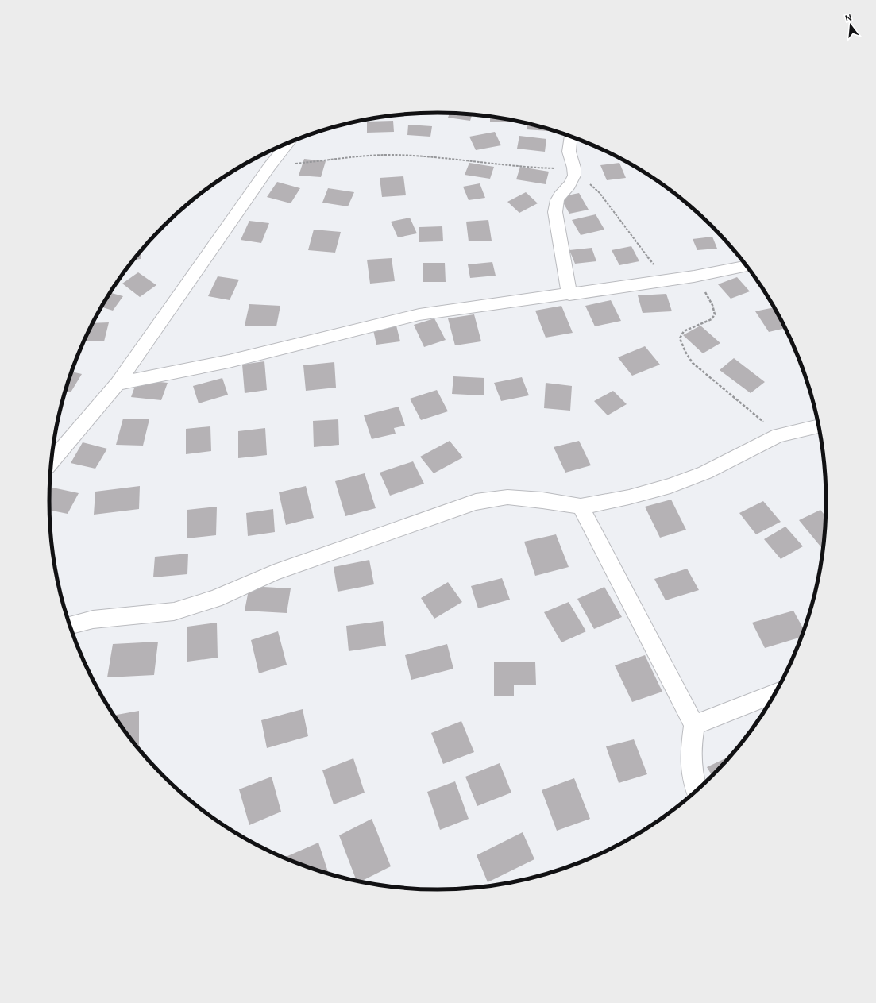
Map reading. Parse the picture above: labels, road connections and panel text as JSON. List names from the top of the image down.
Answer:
{
  "north": "top"
}
